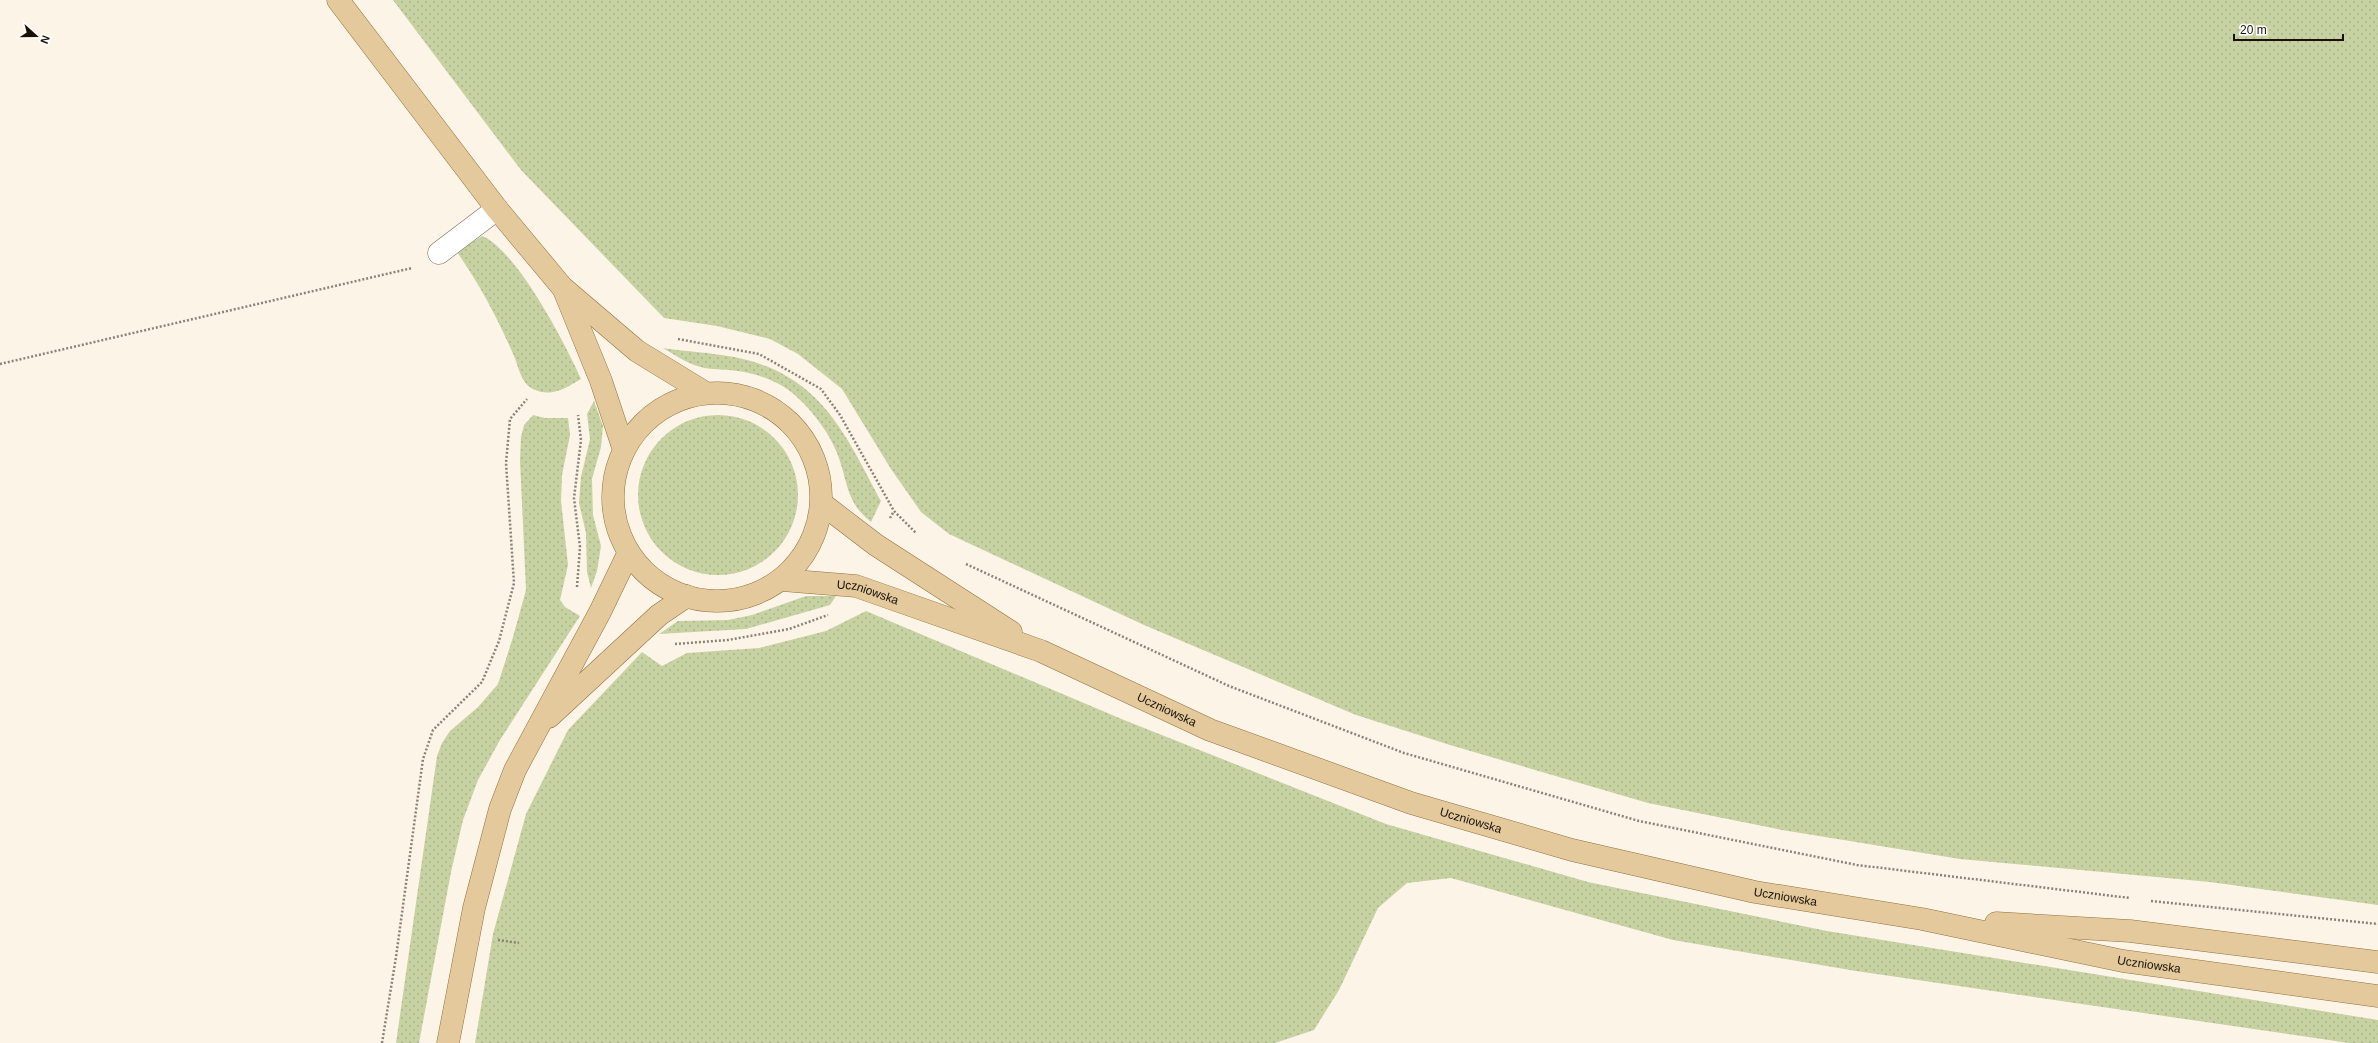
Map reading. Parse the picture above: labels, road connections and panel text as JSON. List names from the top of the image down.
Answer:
{
  "streets": {
    "main road": ["Uczniowska"]
  },
  "scale_bar": "20 m",
  "north": "right"
}
